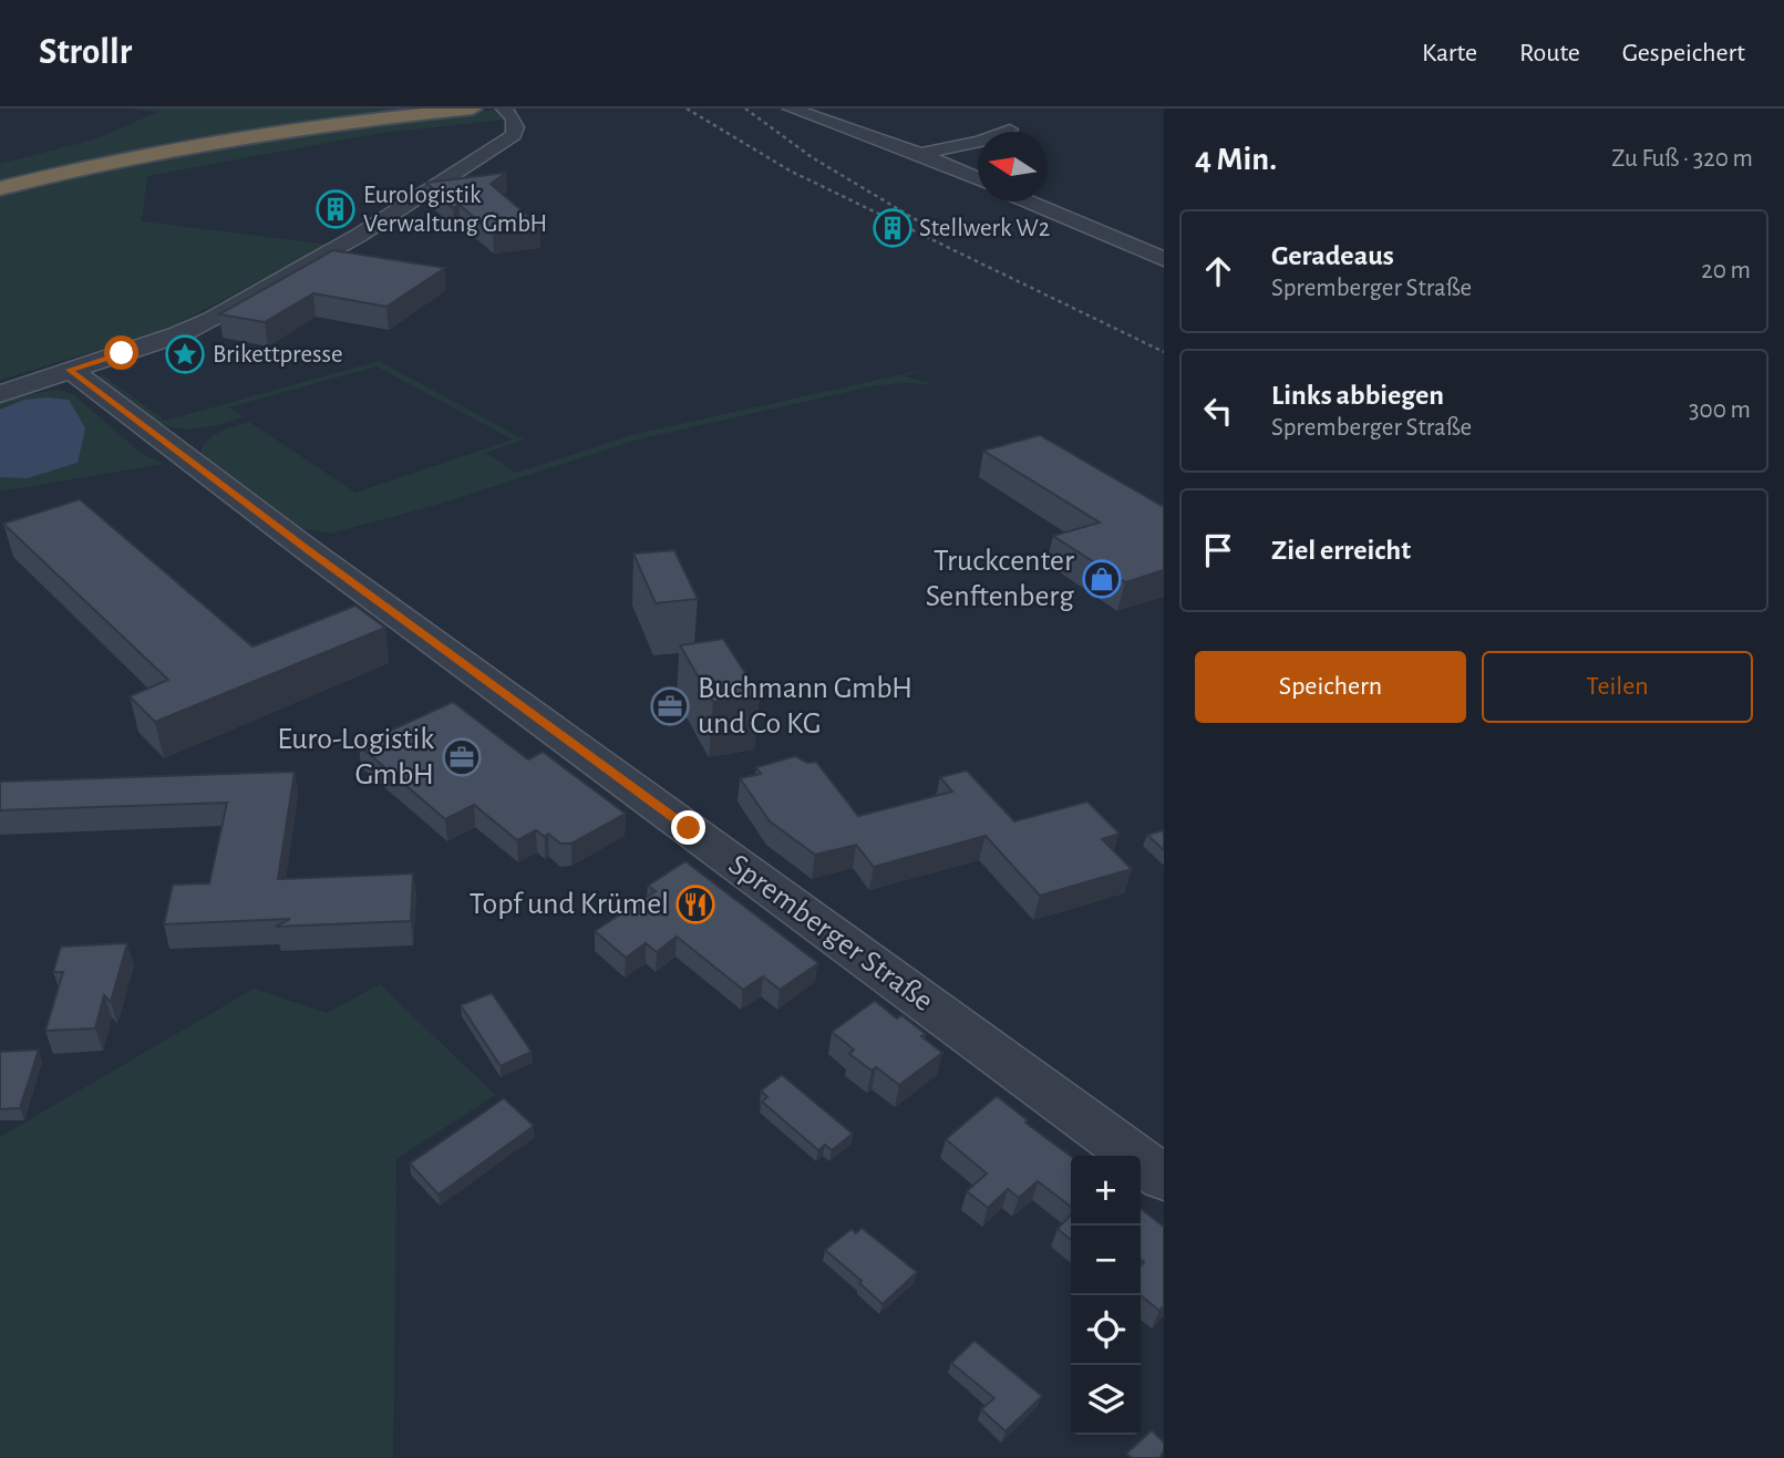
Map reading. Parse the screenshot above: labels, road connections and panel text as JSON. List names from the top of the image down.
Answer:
{
  "streets": {
    "street": ["Spremberger Straße"]
  },
  "places": {
    "building": ["Eurologistik Verwaltung GmbH", "Stellwerk W2"],
    "place": ["Brikettpresse"],
    "shop": ["Truckcenter Senftenberg"],
    "office": ["Buchmann GmbH und Co KG", "Euro-Logistik GmbH"],
    "restaurant": ["Topf und Krümel"]
  },
  "north": "left",
  "page": {
    "header": "Strollr",
    "nav": ["Karte", "Route", "Gespeichert"],
    "heading": ["4 Min.", "Zu Fuß · 320 m"],
    "list": [
      ["Geradeaus", "Spremberger Straße", "20 m"],
      ["Links abbiegen", "Spremberger Straße", "300 m"],
      "Ziel erreicht"
    ],
    "buttons": ["Speichern", "Teilen"],
    "map_buttons": ["+", "−"]
  }
}
